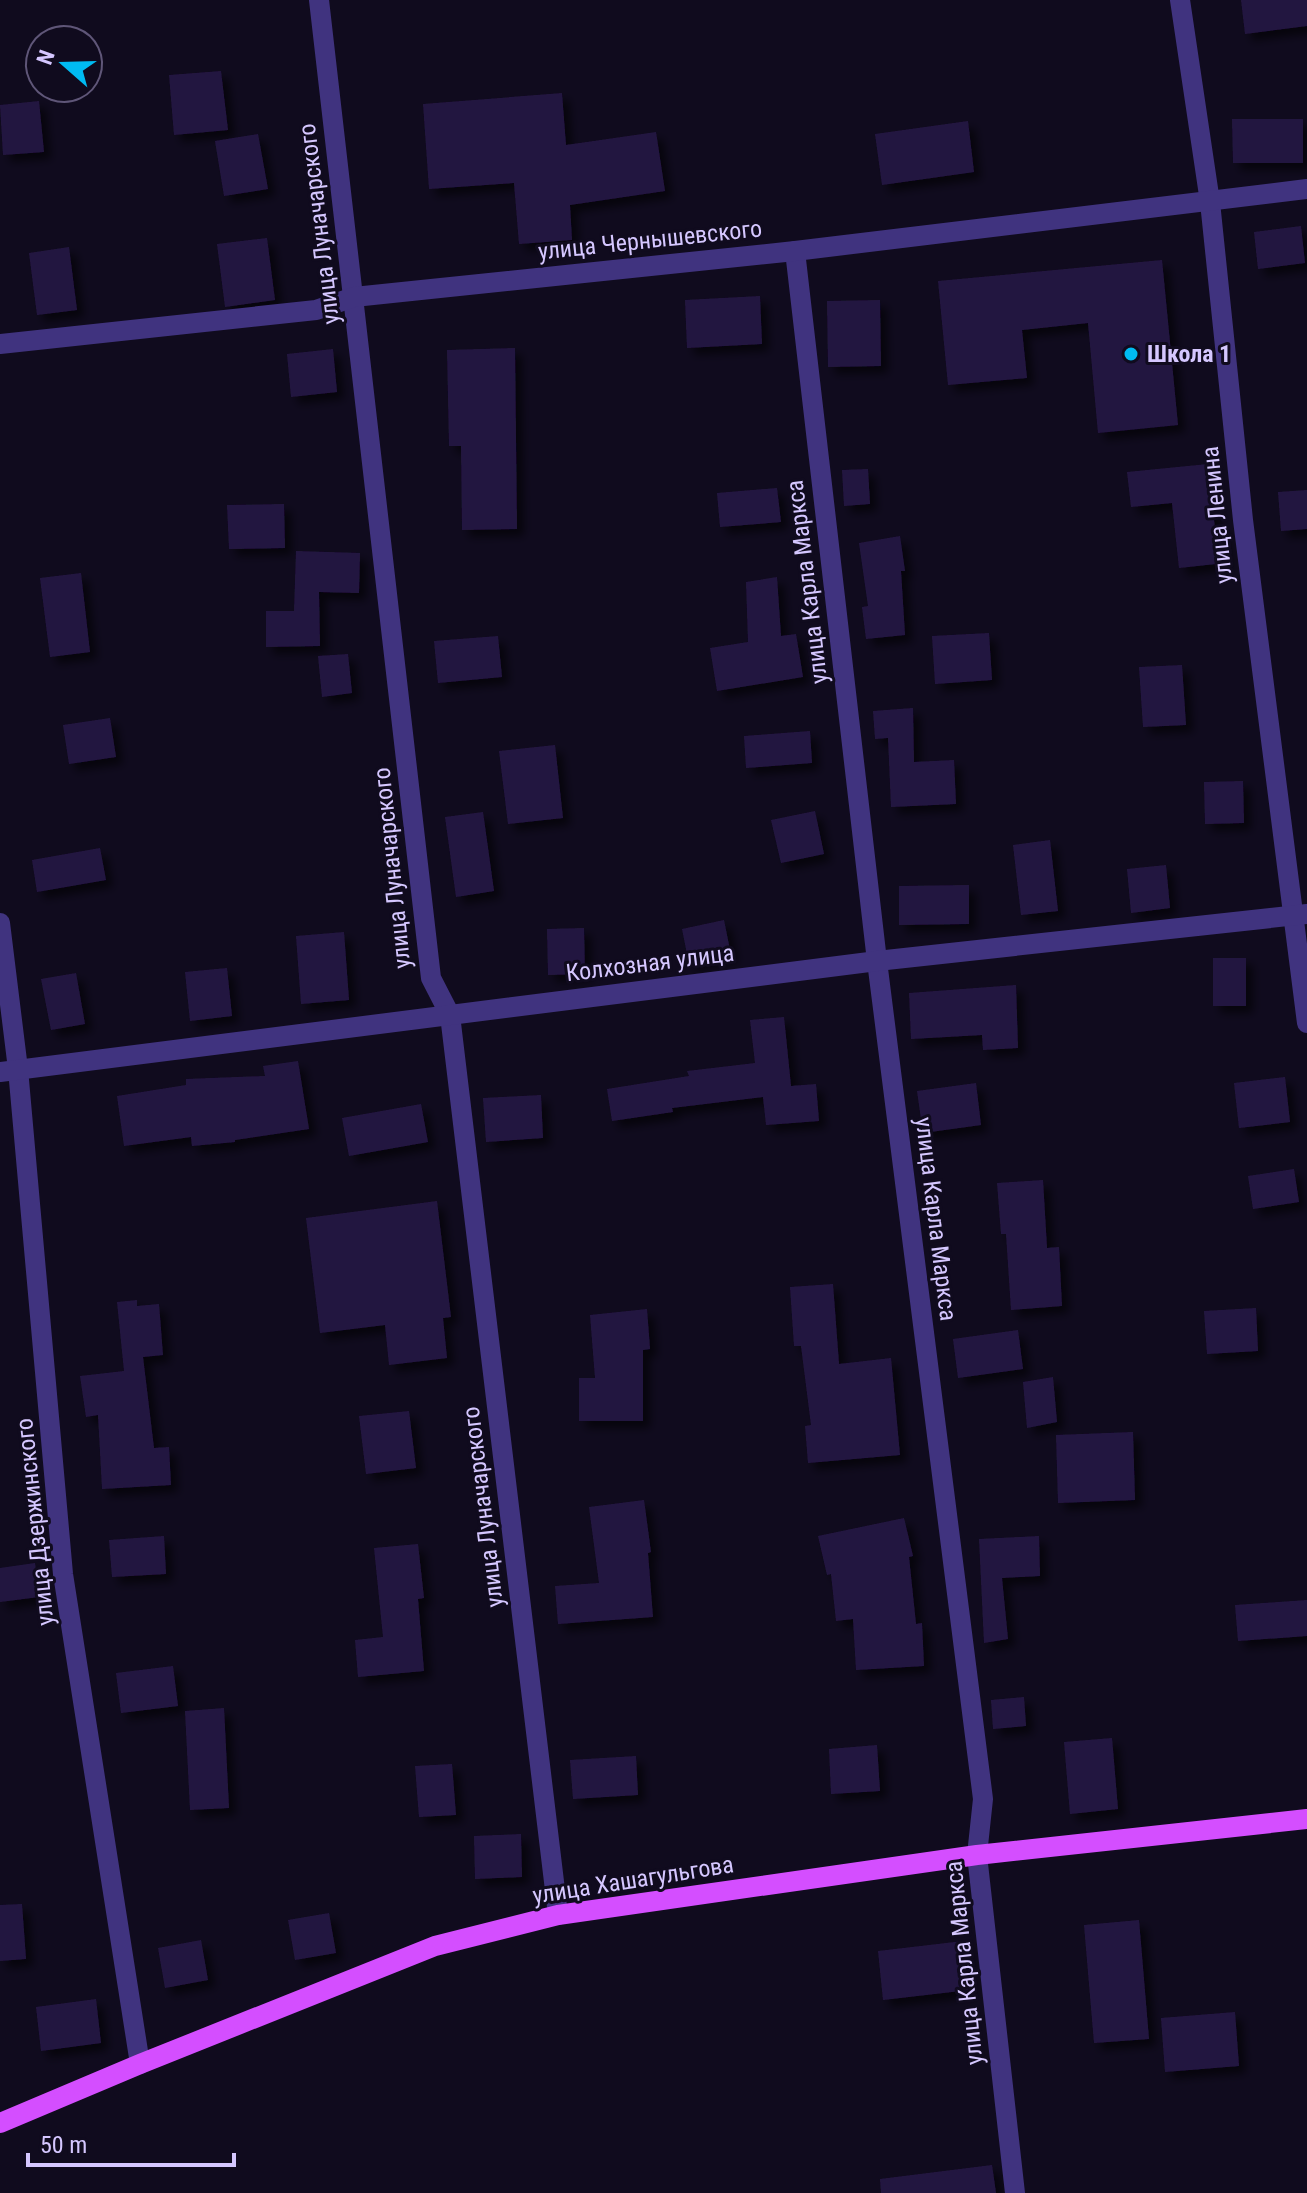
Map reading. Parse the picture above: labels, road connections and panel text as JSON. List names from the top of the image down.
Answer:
{
  "streets": {
    "main road": ["улица Хашагульгова"],
    "street": [
      "улица Луначарского",
      "улица Чернышевского",
      "улица Ленина",
      "улица Карла Маркса",
      "Колхозная улица",
      "улица Дзержинского"
    ]
  },
  "crossings": [
    ["улица Луначарского", "улица Чернышевского"],
    ["улица Луначарского", "Колхозная улица"],
    ["улица Луначарского", "улица Хашагульгова"],
    ["улица Чернышевского", "улица Ленина"],
    ["улица Чернышевского", "улица Карла Маркса"],
    ["улица Ленина", "Колхозная улица"],
    ["улица Карла Маркса", "Колхозная улица"],
    ["улица Карла Маркса", "улица Хашагульгова"],
    ["Колхозная улица", "улица Дзержинского"],
    ["улица Дзержинского", "улица Хашагульгова"]
  ],
  "places": ["Школа 1"],
  "scale_bar": "50 m",
  "north": "left"
}
